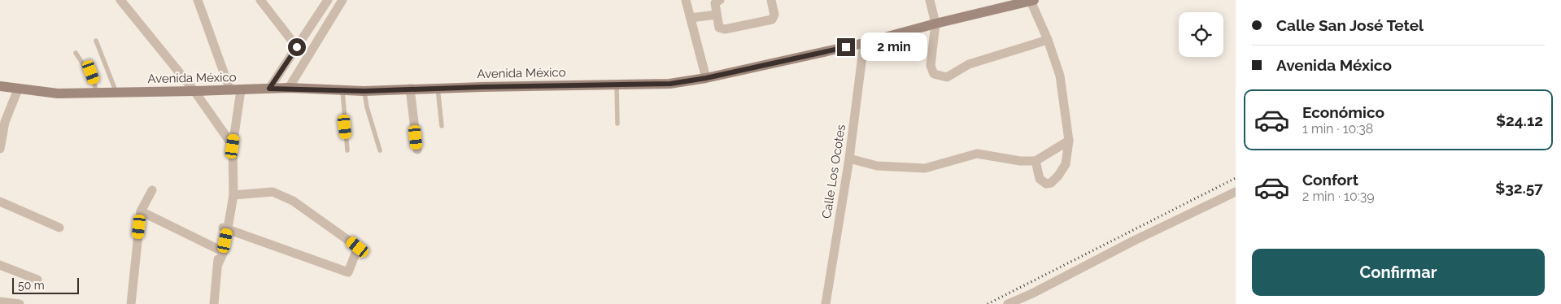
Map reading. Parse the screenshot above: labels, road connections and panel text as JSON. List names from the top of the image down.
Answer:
{
  "streets": {
    "main road": ["Avenida México"],
    "street": ["Calle Los Ocotes"]
  },
  "crossings": [
    ["Avenida México", "Calle Los Ocotes"]
  ],
  "scale_bar": "50 m",
  "page": {
    "banner": ["Calle San José Tetel", "Avenida México"],
    "bubble": "2 min",
    "list": [
      {
        "name": "Económico",
        "note": "1 min · 10:38",
        "value": "$24.12"
      },
      {
        "name": "Confort",
        "note": "2 min · 10:39",
        "value": "$32.57"
      }
    ],
    "buttons": "Confirmar",
    "scale": "50 m"
  }
}
